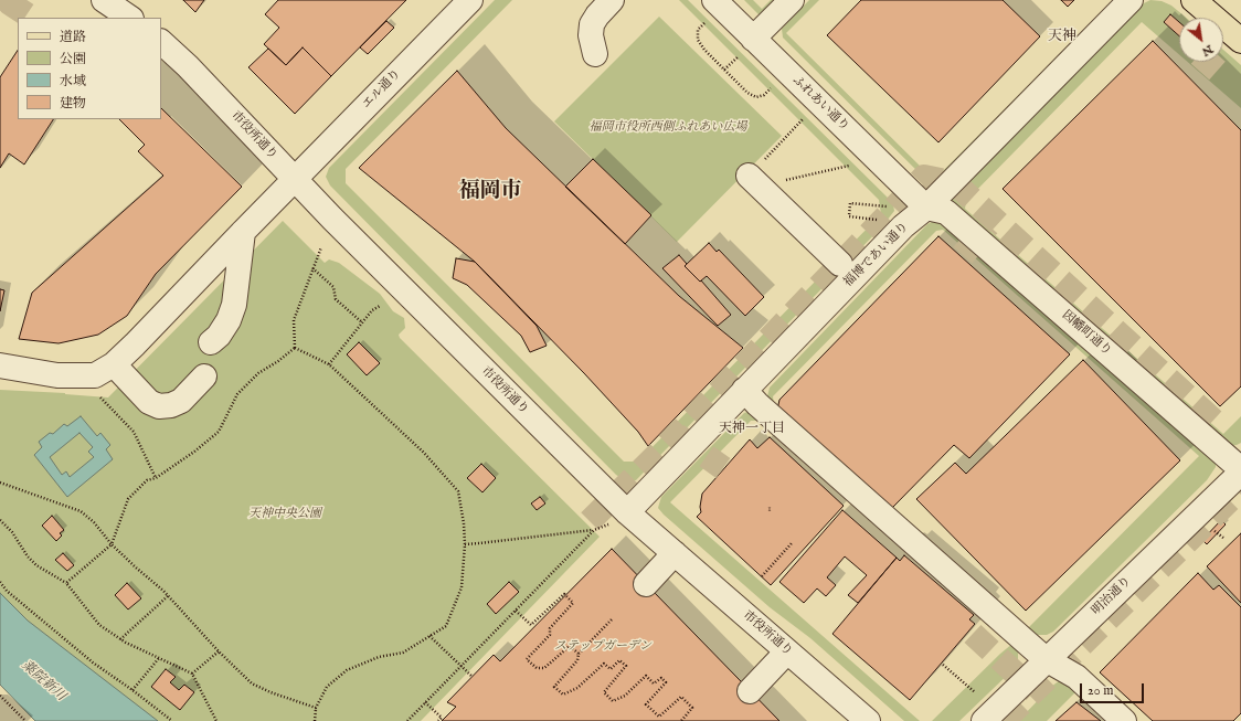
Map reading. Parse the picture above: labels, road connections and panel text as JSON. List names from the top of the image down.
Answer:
{
  "streets": {
    "street": [
      "エル通り",
      "ふれあい通り",
      "市役所通り",
      "福博であい通り",
      "因幡町通り",
      "明治通り"
    ]
  },
  "crossings": [
    ["エル通り", "市役所通り"],
    ["ふれあい通り", "福博であい通り"],
    ["ふれあい通り", "因幡町通り"],
    ["市役所通り", "福博であい通り"],
    ["福博であい通り", "因幡町通り"]
  ],
  "districts": ["天神", "福岡市", "天神一丁目"],
  "water": ["薬院新川"],
  "parks": ["福岡市役所西側ふれあい広場", "天神中央公園", "ステップガーデン"],
  "house_numbers": ["1"],
  "legend": [
    "道路",
    "公園",
    "水域",
    "建物"
  ],
  "scale_bar": "20 m",
  "north": "bottom right"
}
